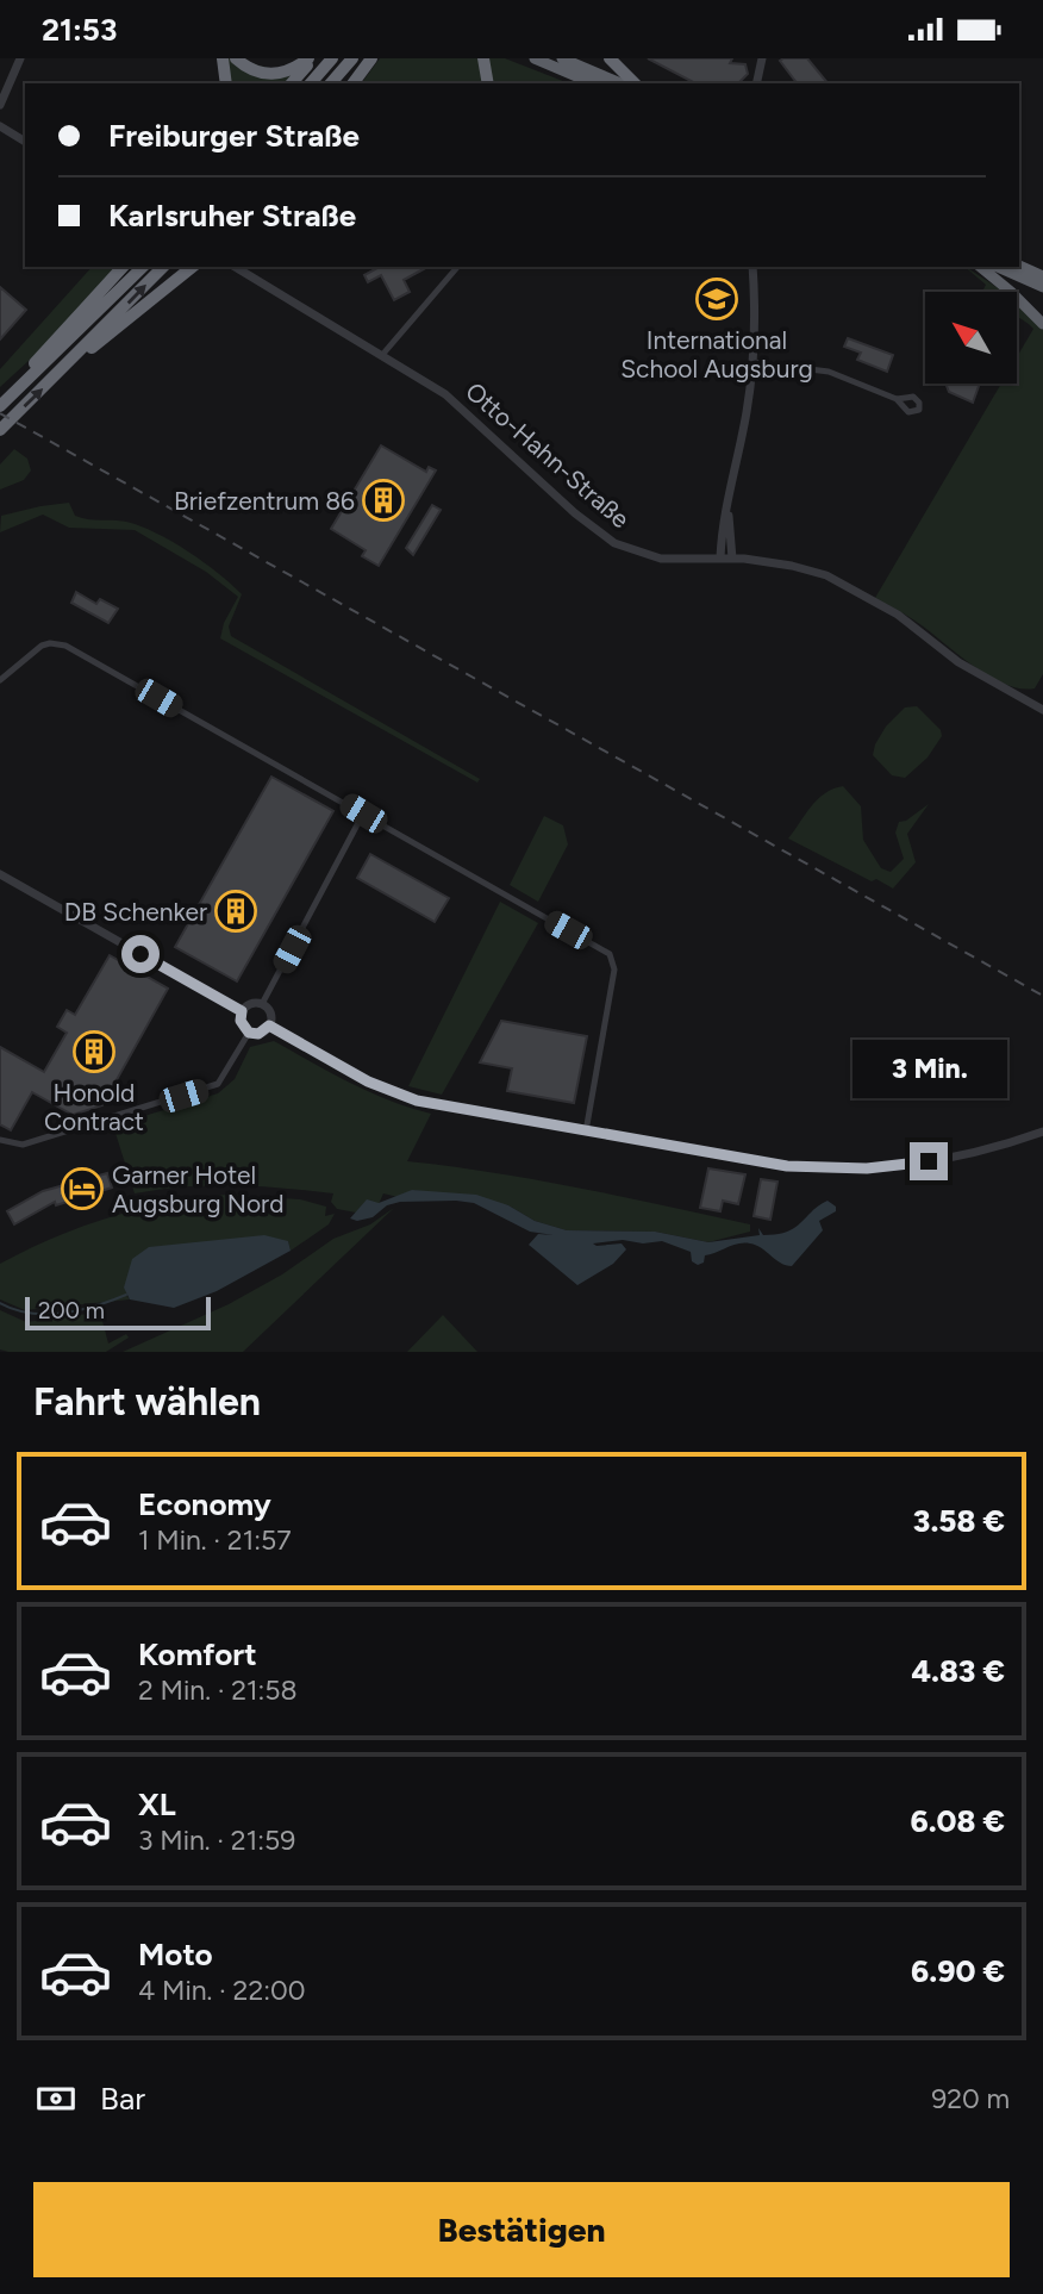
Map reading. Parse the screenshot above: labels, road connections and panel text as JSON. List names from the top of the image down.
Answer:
{
  "streets": {
    "street": ["Otto-Hahn-Straße"]
  },
  "places": {
    "school or university": ["International School Augsburg"],
    "building": ["Briefzentrum 86", "DB Schenker", "Honold Contract"],
    "hotel": ["Garner Hotel Augsburg Nord"]
  },
  "scale_bar": "200 m",
  "north": "top left",
  "page": {
    "status": "21:53",
    "banner": ["Freiburger Straße", "Karlsruher Straße"],
    "bubble": "3 Min.",
    "scale": "200 m",
    "heading": "Fahrt wählen",
    "list": [
      {
        "name": "Economy",
        "note": "1 Min. · 21:57",
        "value": "3.58 €"
      },
      {
        "name": "Komfort",
        "note": "2 Min. · 21:58",
        "value": "4.83 €"
      },
      {
        "name": "XL",
        "note": "3 Min. · 21:59",
        "value": "6.08 €"
      },
      {
        "name": "Moto",
        "note": "4 Min. · 22:00",
        "value": "6.90 €"
      }
    ],
    "pay": ["Bar", "920 m"],
    "buttons": "Bestätigen"
  }
}
